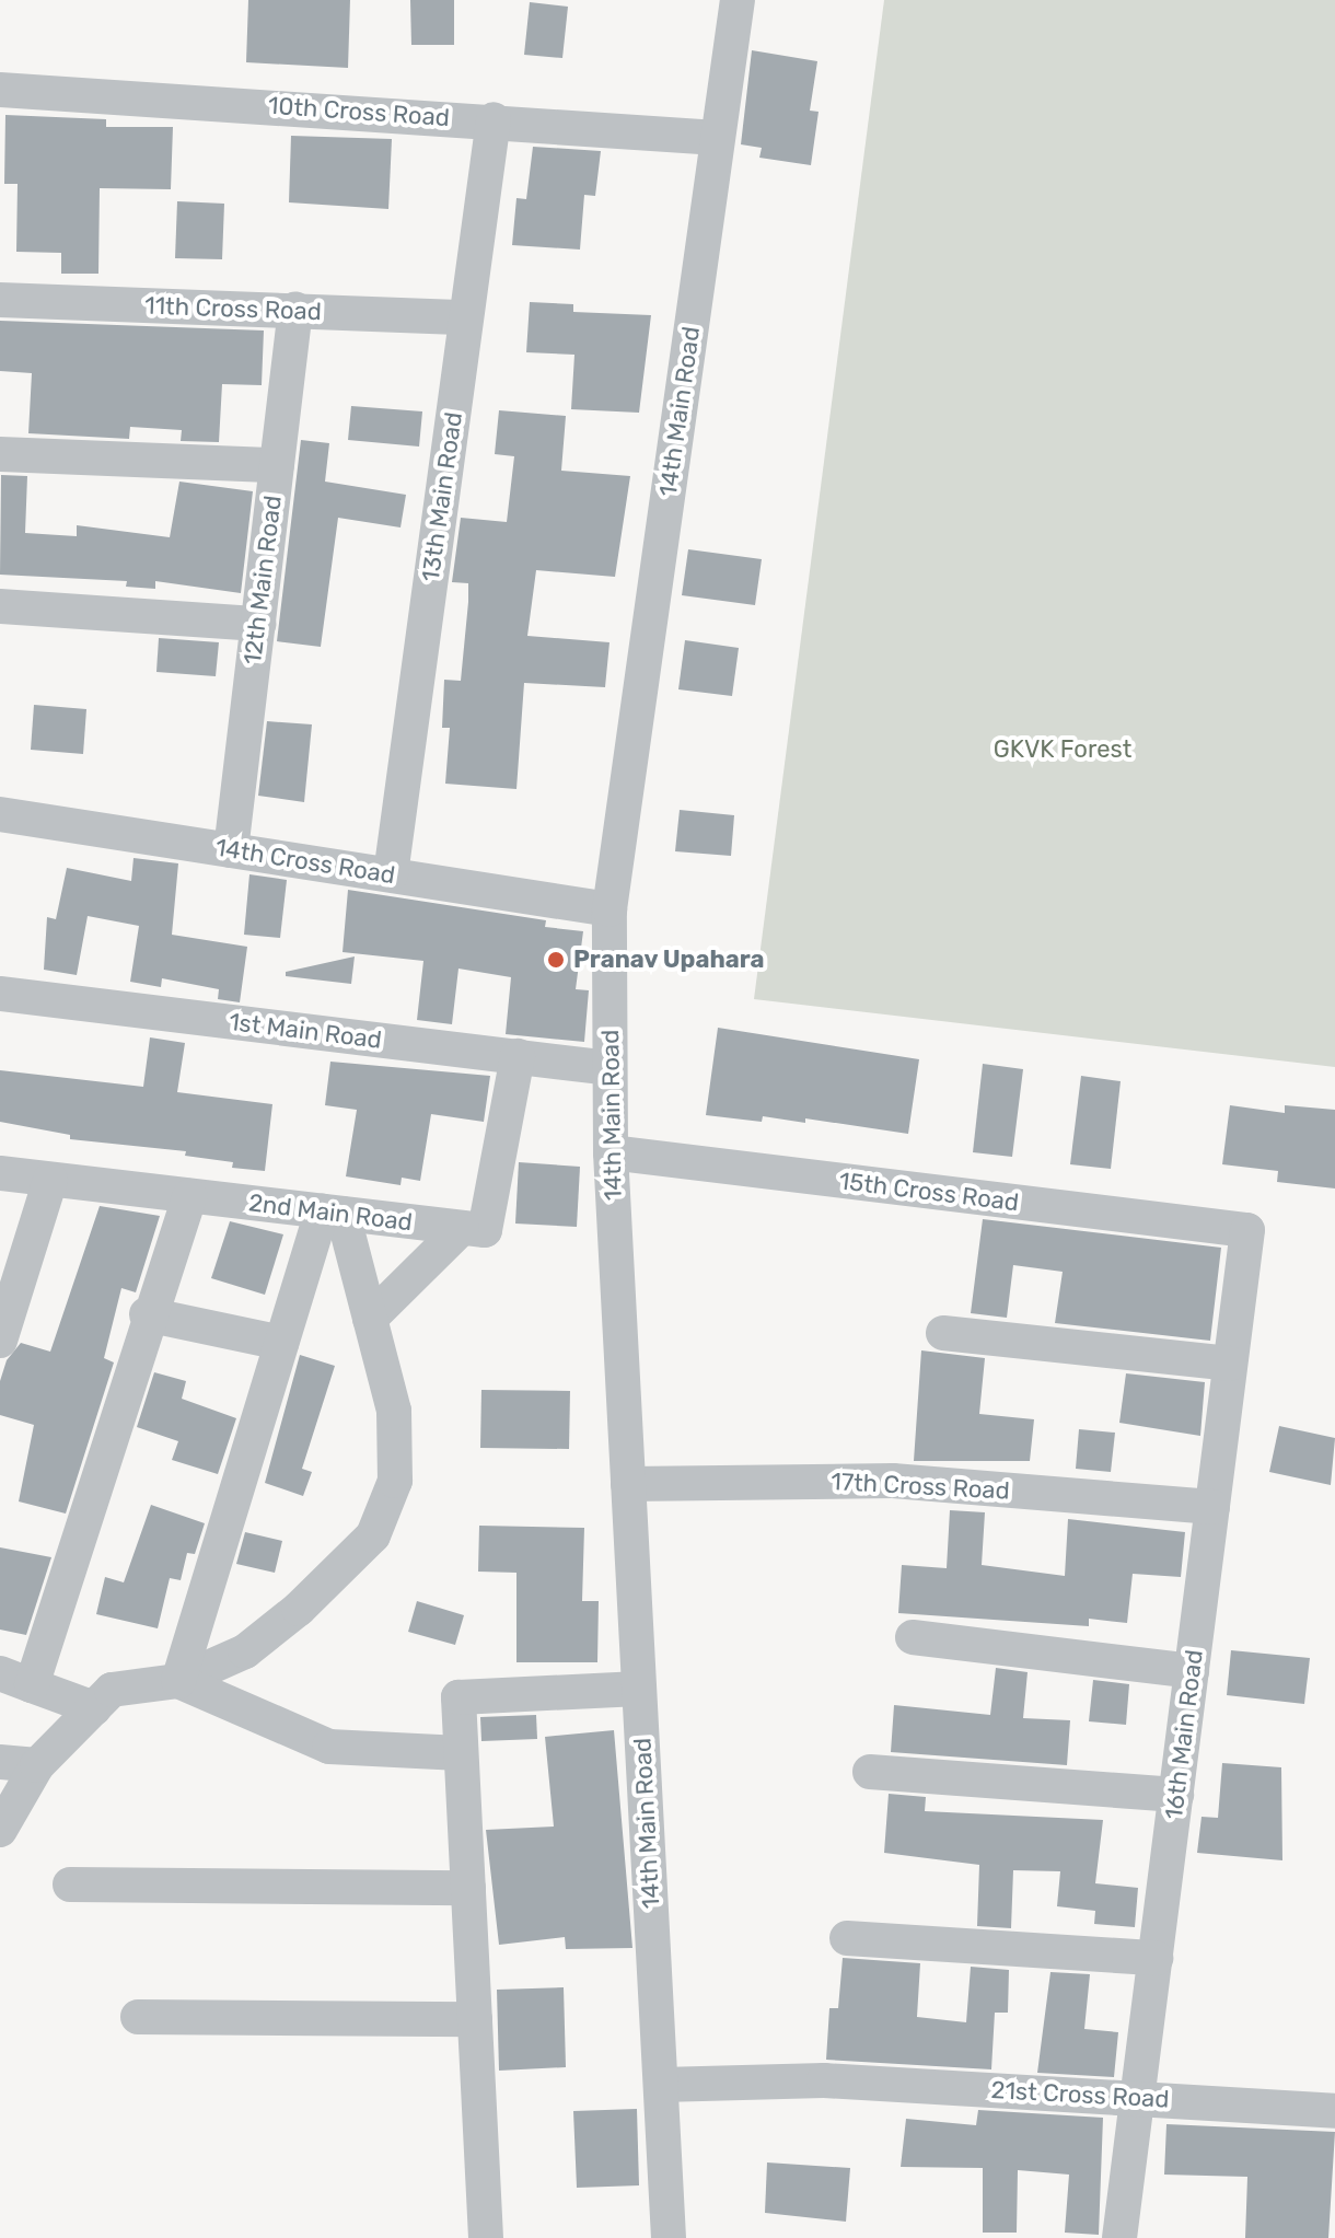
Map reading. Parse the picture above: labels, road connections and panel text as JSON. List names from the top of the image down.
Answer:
{
  "streets": {
    "street": [
      "10th Cross Road",
      "11th Cross Road",
      "14th Main Road",
      "13th Main Road",
      "12th Main Road",
      "14th Cross Road",
      "1st Main Road",
      "15th Cross Road",
      "2nd Main Road",
      "17th Cross Road",
      "16th Main Road",
      "21st Cross Road"
    ]
  },
  "crossings": [
    ["10th Cross Road", "14th Main Road"],
    ["10th Cross Road", "13th Main Road"],
    ["11th Cross Road", "13th Main Road"],
    ["11th Cross Road", "12th Main Road"],
    ["14th Main Road", "14th Cross Road"],
    ["14th Main Road", "1st Main Road"],
    ["14th Main Road", "15th Cross Road"],
    ["14th Main Road", "17th Cross Road"],
    ["14th Main Road", "21st Cross Road"],
    ["13th Main Road", "14th Cross Road"],
    ["12th Main Road", "14th Cross Road"],
    ["15th Cross Road", "16th Main Road"],
    ["17th Cross Road", "16th Main Road"],
    ["16th Main Road", "21st Cross Road"]
  ],
  "parks": ["GKVK Forest"],
  "places": ["Pranav Upahara"]
}
